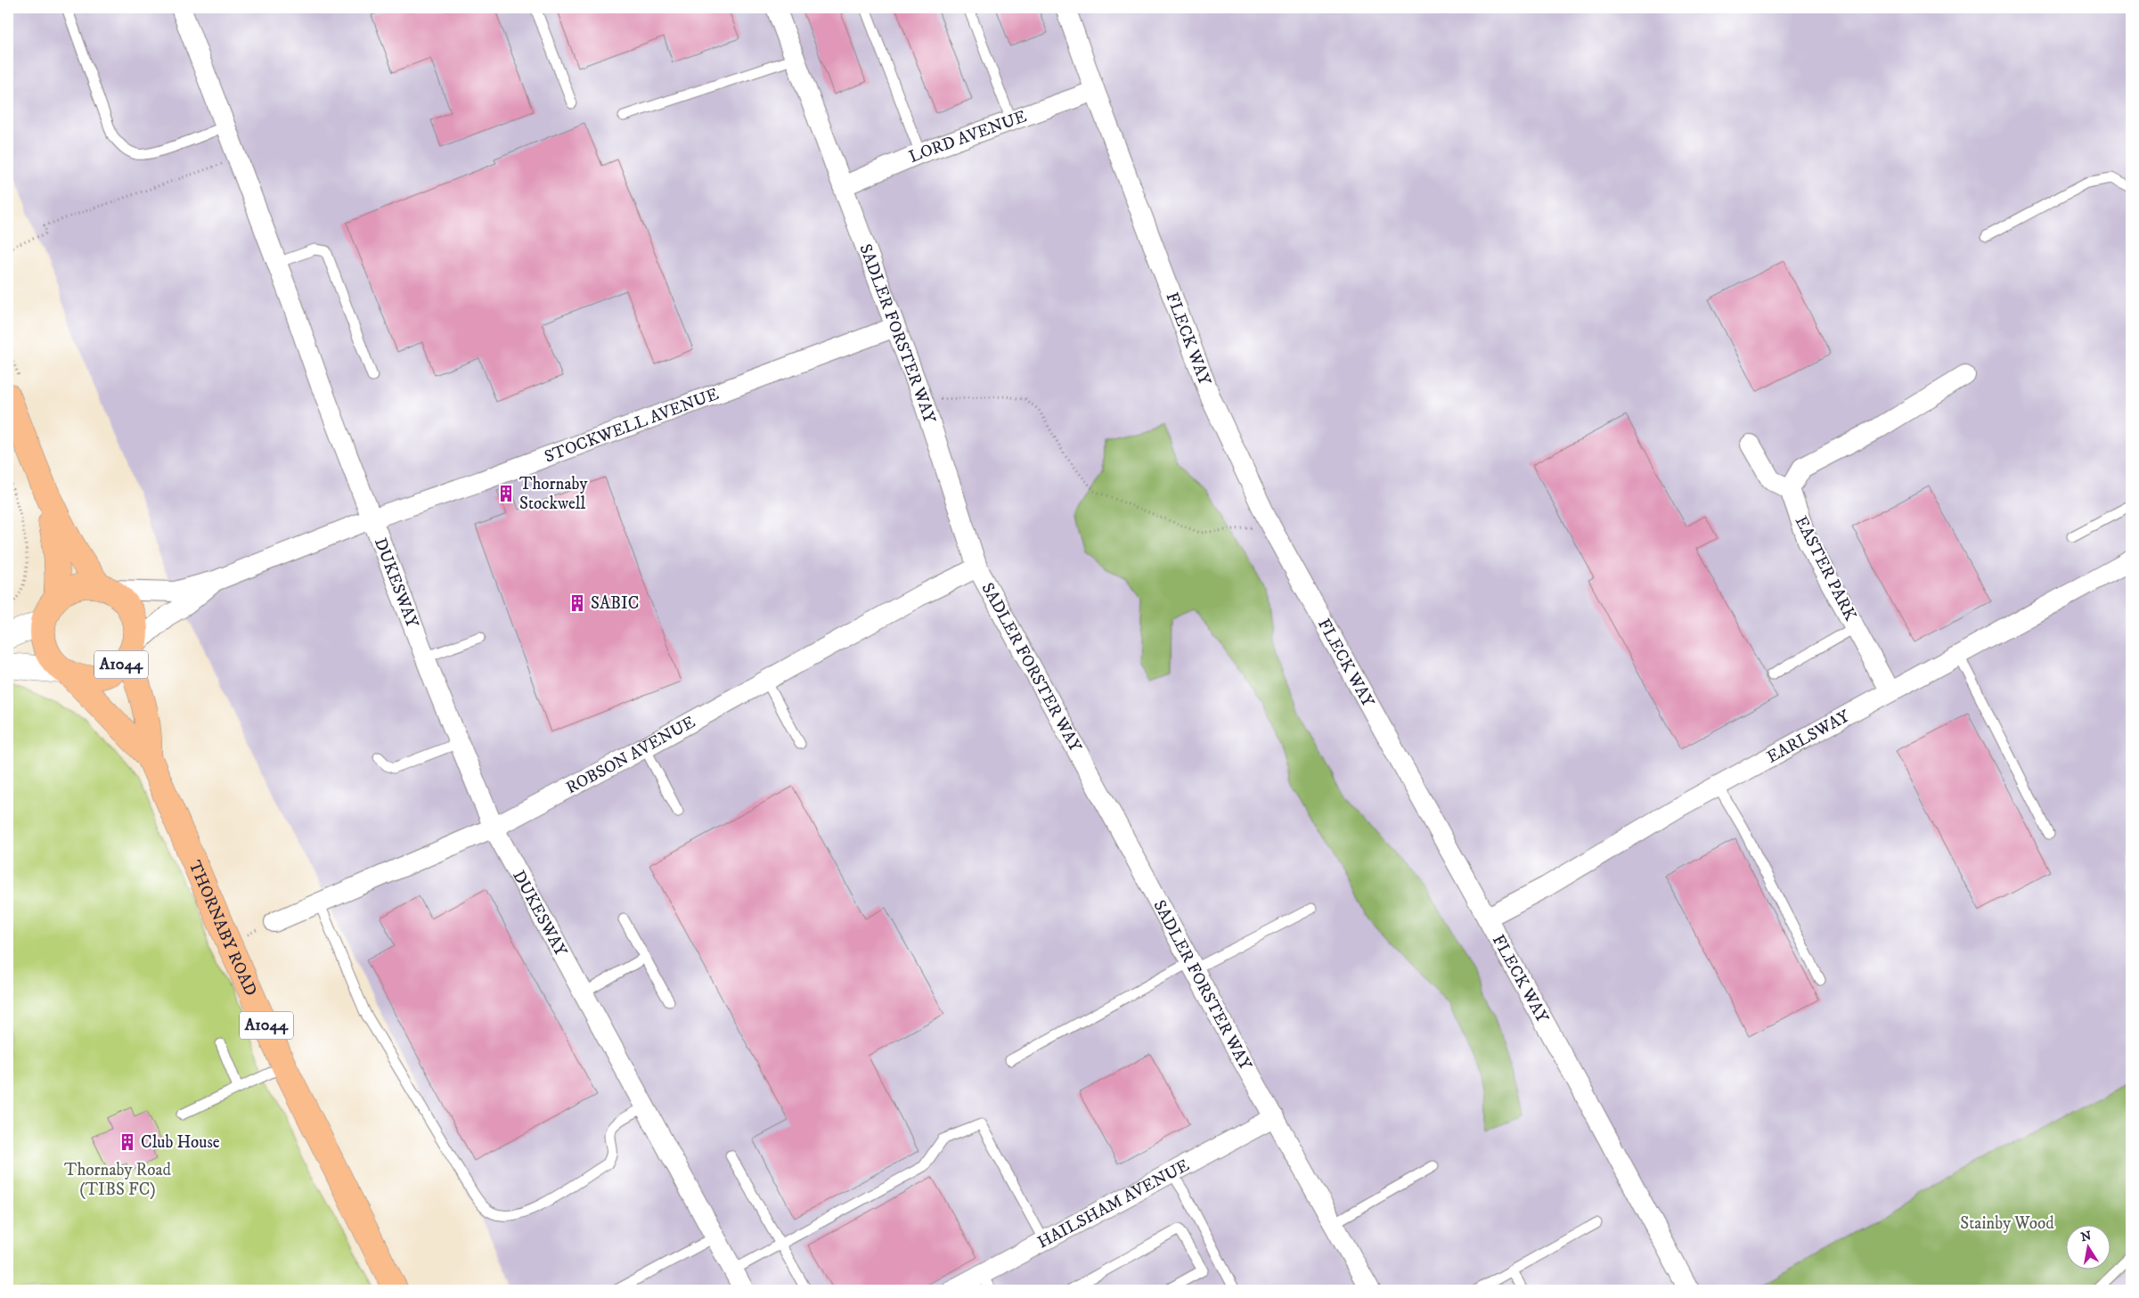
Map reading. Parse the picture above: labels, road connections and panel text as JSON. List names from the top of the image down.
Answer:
{
  "streets": {
    "main road": ["A1044", "THORNABY ROAD"],
    "street": [
      "LORD AVENUE",
      "SADLER FORSTER WAY",
      "FLECK WAY",
      "STOCKWELL AVENUE",
      "EASTER PARK",
      "DUKESWAY",
      "EARLSWAY",
      "ROBSON AVENUE",
      "HAILSHAM AVENUE"
    ]
  },
  "crossings": [
    ["LORD AVENUE", "SADLER FORSTER WAY"],
    ["LORD AVENUE", "FLECK WAY"],
    ["SADLER FORSTER WAY", "STOCKWELL AVENUE"],
    ["SADLER FORSTER WAY", "ROBSON AVENUE"],
    ["SADLER FORSTER WAY", "HAILSHAM AVENUE"],
    ["FLECK WAY", "EARLSWAY"],
    ["STOCKWELL AVENUE", "DUKESWAY"],
    ["STOCKWELL AVENUE", "A1044"],
    ["STOCKWELL AVENUE", "THORNABY ROAD"],
    ["EASTER PARK", "EARLSWAY"],
    ["DUKESWAY", "ROBSON AVENUE"],
    ["A1044", "THORNABY ROAD"]
  ],
  "parks": ["Thornaby Road (TIBS FC)", "Stainby Wood"],
  "places": {
    "building": ["Thornaby Stockwell", "SABIC", "Club House"]
  },
  "north": "top"
}
